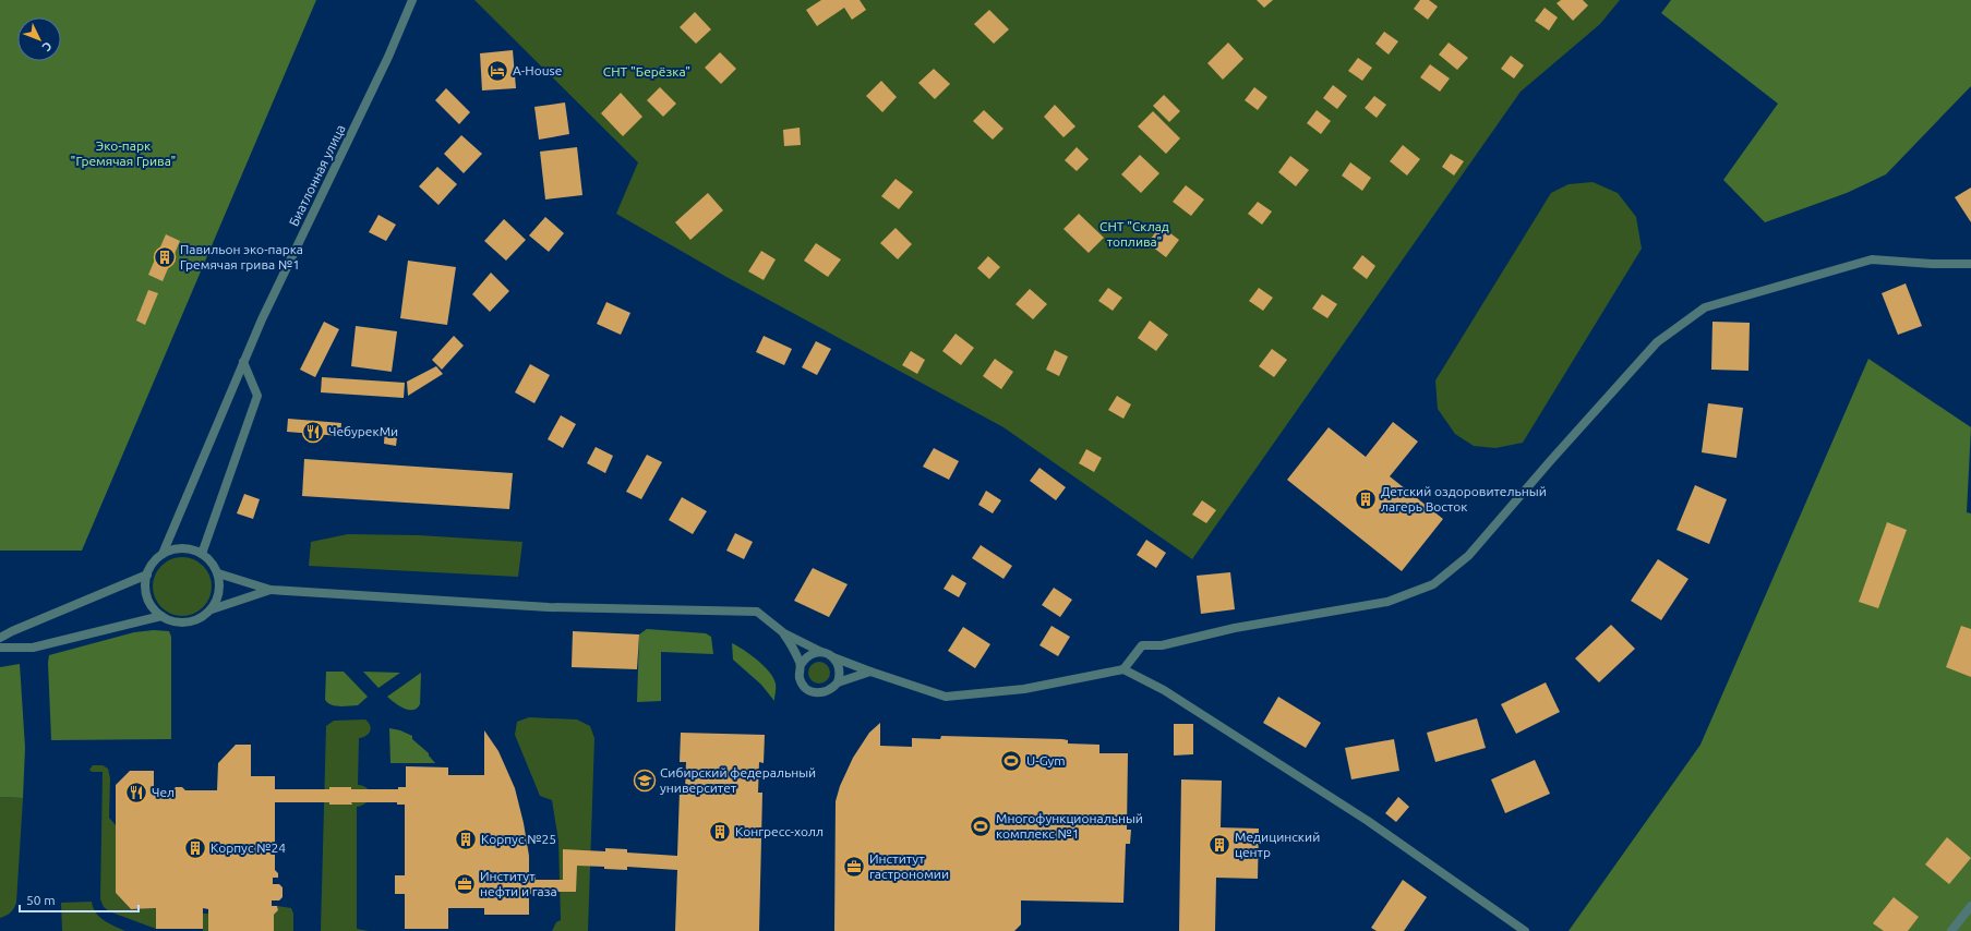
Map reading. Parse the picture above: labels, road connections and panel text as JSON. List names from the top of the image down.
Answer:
{
  "streets": {
    "street": ["Биатлонная улица"]
  },
  "parks": ["СНТ \"Берёзка\"", "Эко-парк \"Гремячая Грива\"", "СНТ \"Склад топлива\""],
  "places": {
    "hotel": ["A-House"],
    "building": [
      "Павильон эко-парка Гремячая грива №1",
      "Детский оздоровительный лагерь Восток",
      "Конгресс-холл",
      "Корпус №25",
      "Медицинский центр",
      "Корпус №24"
    ],
    "restaurant": ["ЧебурекМи", "Чел"],
    "sports": ["U-Gym", "Многофункциональный комплекс №1"],
    "school or university": ["Сибирский федеральный университет"],
    "office": ["Институт гастрономии", "Институт нефти и газа"]
  },
  "scale_bar": "50 m",
  "north": "bottom right"
}
